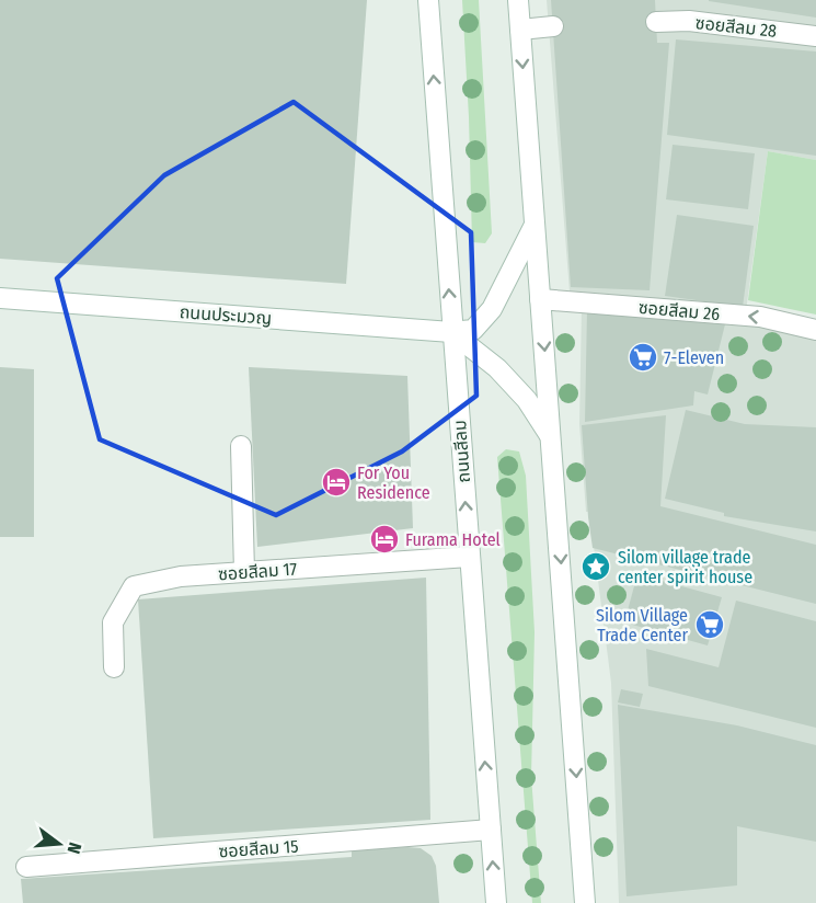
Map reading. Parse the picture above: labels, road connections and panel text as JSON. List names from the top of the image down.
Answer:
{
  "streets": {
    "main road": [
      "ซอยสีลม 28",
      "ซอยสีลม 26",
      "ถนนประมวญ",
      "ถนนสีลม",
      "ซอยสีลม 17",
      "ซอยสีลม 15"
    ]
  },
  "crossings": [
    ["ถนนประมวญ", "ถนนสีลม"],
    ["ถนนสีลม", "ซอยสีลม 17"],
    ["ถนนสีลม", "ซอยสีลม 15"]
  ],
  "one_way": ["ซอยสีลม 26"],
  "places": {
    "supermarket": ["7-Eleven", "Silom Village Trade Center"],
    "hotel": ["For You Residence", "Furama Hotel"],
    "place": ["Silom village trade center spirit house"]
  },
  "north": "right"
}
